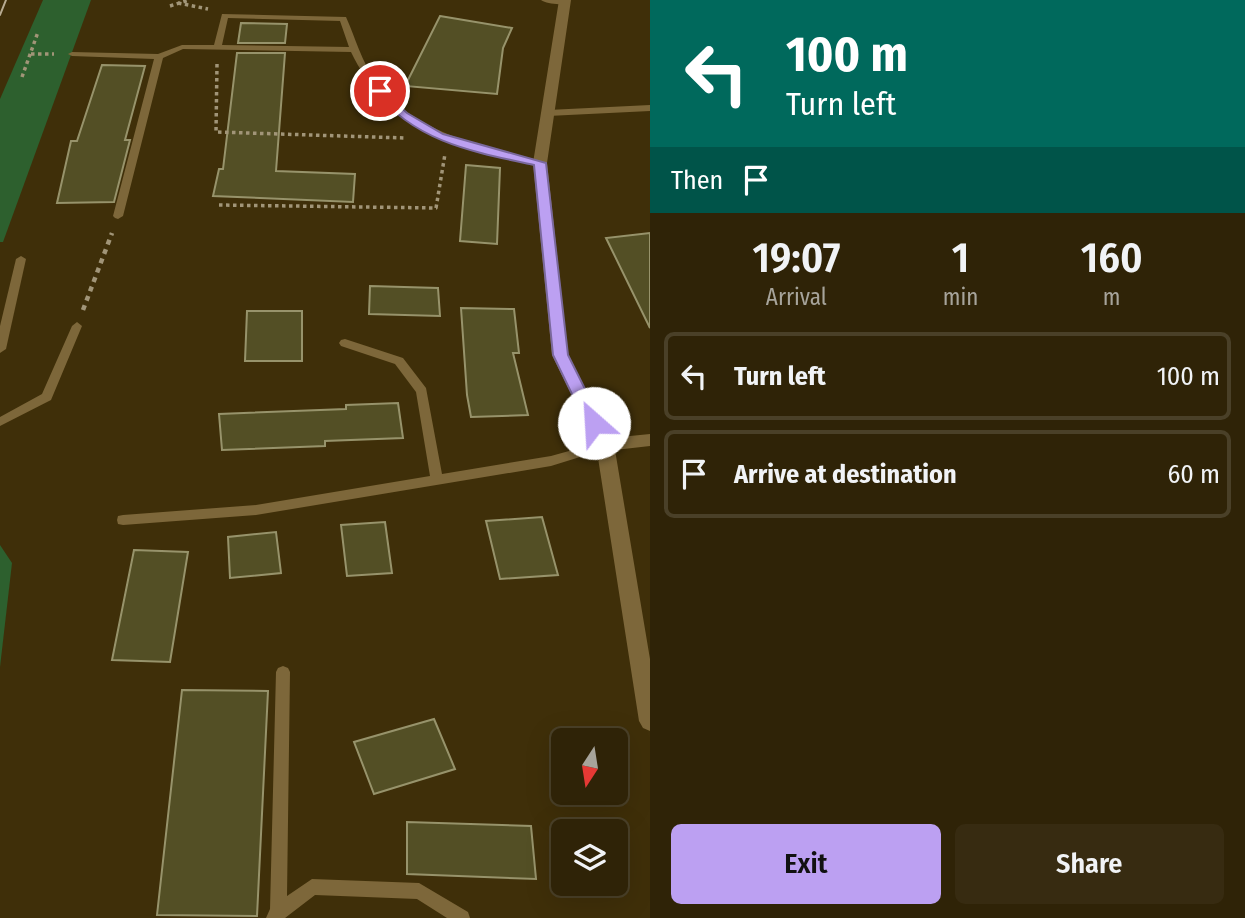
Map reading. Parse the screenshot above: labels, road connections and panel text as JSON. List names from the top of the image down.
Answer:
{
  "north": "bottom",
  "page": {
    "turn": ["100 m", "Turn left"],
    "then": "Then",
    "eta": [
      "19:07",
      "Arrival",
      "1",
      "min",
      "160",
      "m"
    ],
    "list": [
      {
        "name": "Turn left",
        "value": "100 m"
      },
      {
        "name": "Arrive at destination",
        "value": "60 m"
      }
    ],
    "buttons": ["Exit", "Share"]
  }
}
